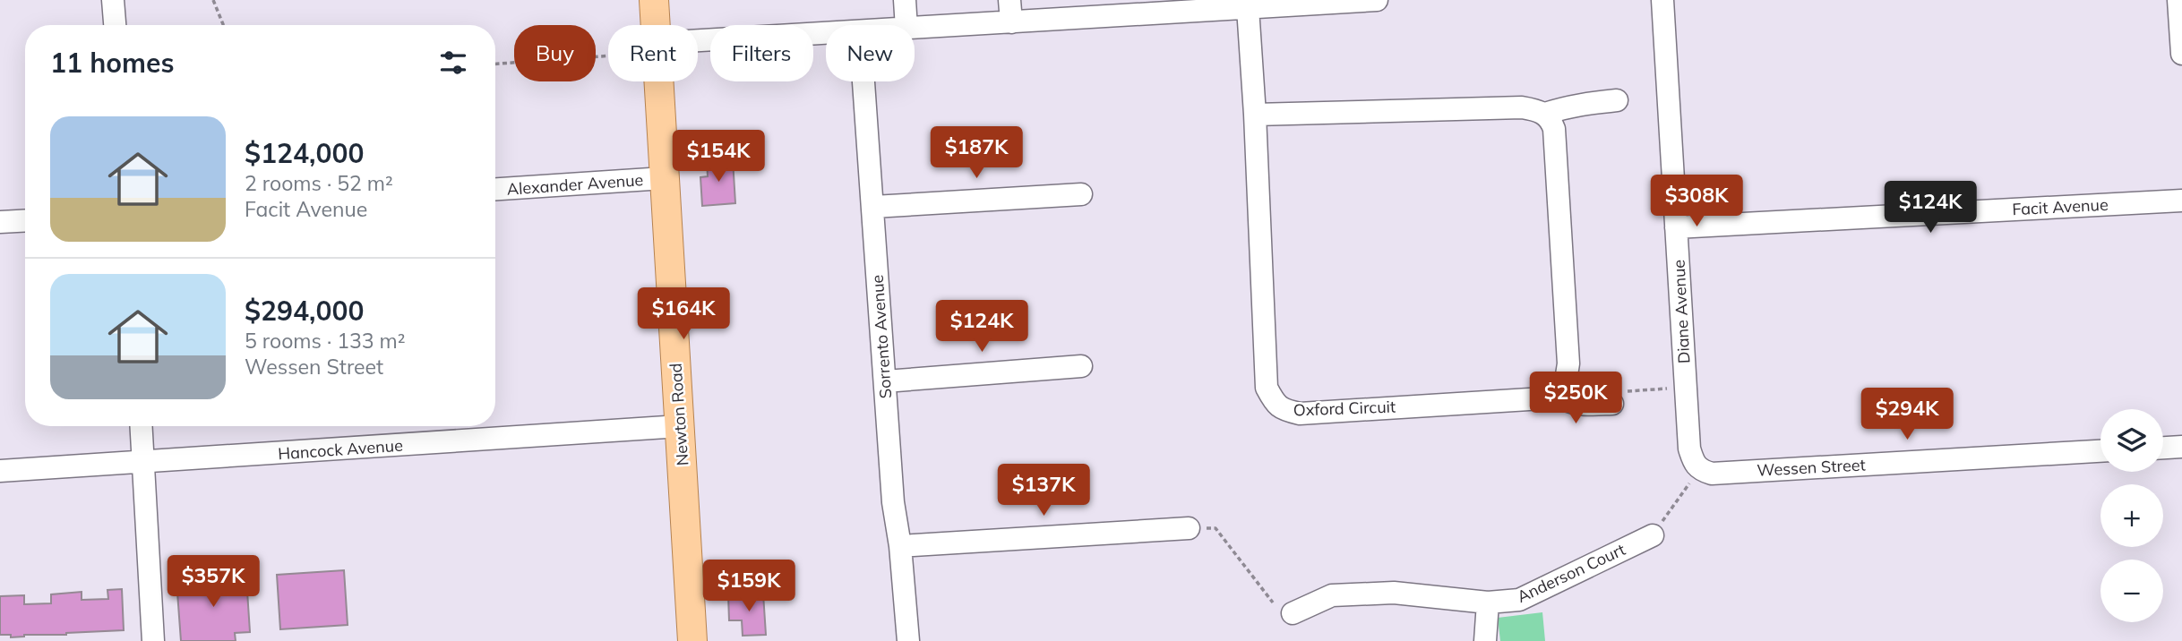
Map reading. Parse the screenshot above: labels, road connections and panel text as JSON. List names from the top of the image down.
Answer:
{
  "streets": {
    "main road": ["Newton Road"],
    "street": [
      "Alexander Avenue",
      "Facit Avenue",
      "Diane Avenue",
      "Sorrento Avenue",
      "Oxford Circuit",
      "Hancock Avenue",
      "Wessen Street",
      "Anderson Court"
    ]
  },
  "crossings": [
    ["Alexander Avenue", "Newton Road"],
    ["Facit Avenue", "Diane Avenue"],
    ["Diane Avenue", "Wessen Street"],
    ["Newton Road", "Hancock Avenue"]
  ],
  "page": {
    "chip": [
      "Buy",
      "Rent",
      "Filters",
      "New"
    ],
    "heading": "11 homes",
    "list": [
      {
        "name": "$124,000",
        "note": "2 rooms · 52 m² · Facit Avenue"
      },
      {
        "name": "$294,000",
        "note": "5 rooms · 133 m² · Wessen Street"
      }
    ],
    "price": [
      "$187K",
      "$154K",
      "$308K",
      "$124K",
      "$164K",
      "$124K",
      "$250K",
      "$294K",
      "$137K",
      "$357K",
      "$159K"
    ],
    "map_buttons": ["+", "−"]
  }
}
